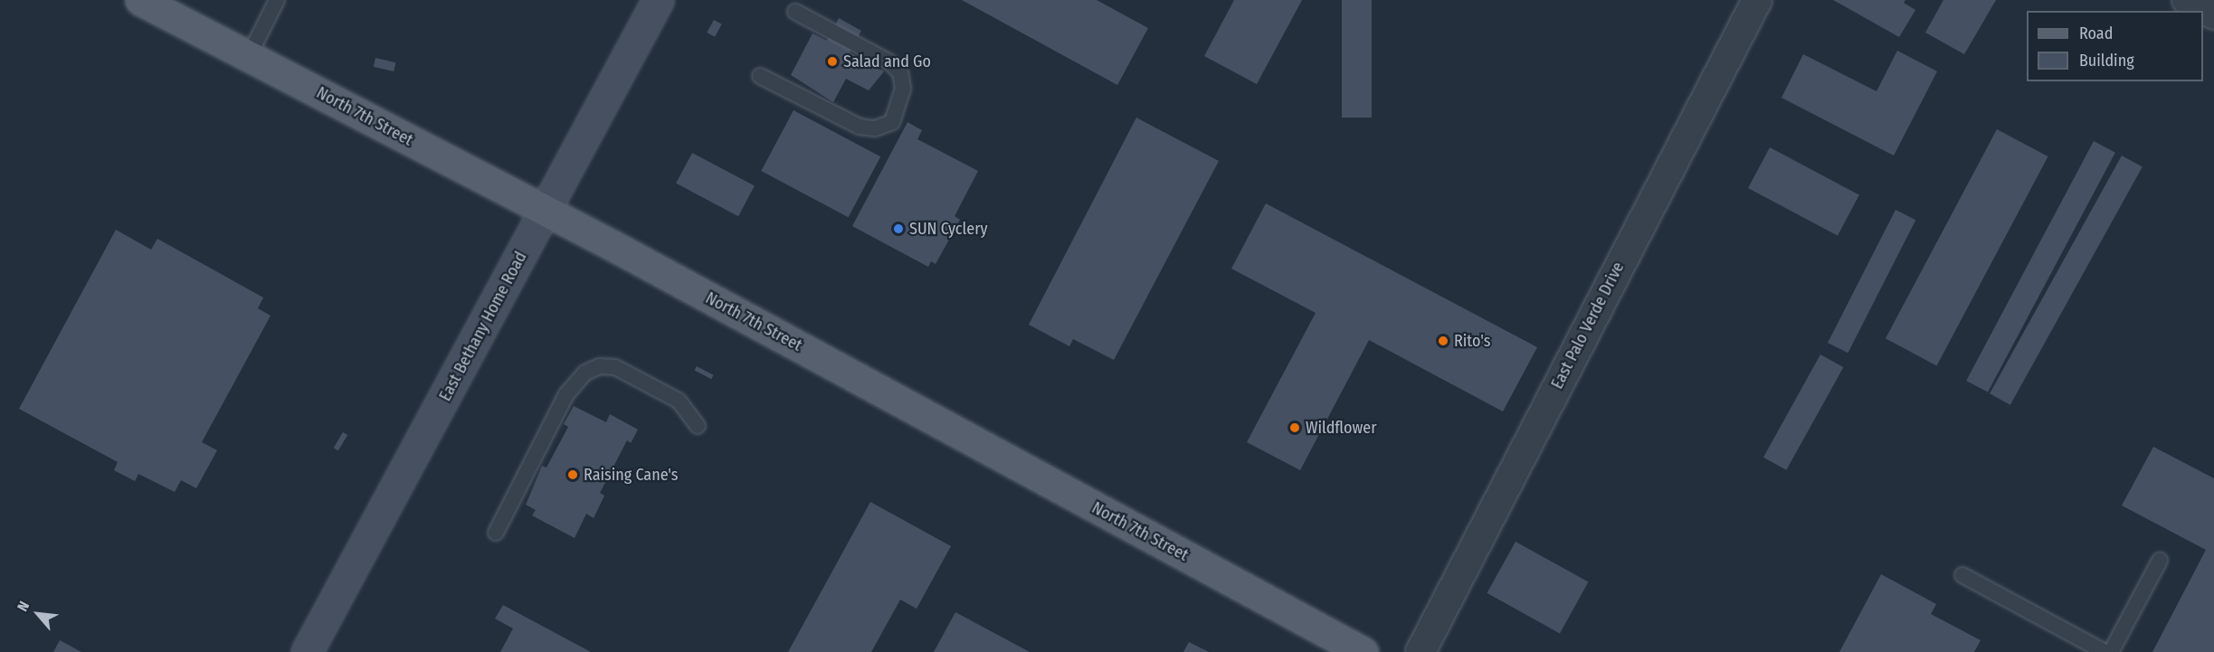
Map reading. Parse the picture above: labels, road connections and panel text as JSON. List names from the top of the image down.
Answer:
{
  "streets": {
    "main road": ["North 7th Street", "East Bethany Home Road"],
    "street": ["East Palo Verde Drive"]
  },
  "crossings": [
    ["North 7th Street", "East Bethany Home Road"]
  ],
  "places": [
    "Salad and Go",
    "SUN Cyclery",
    "Rito's",
    "Wildflower",
    "Raising Cane's"
  ],
  "legend": ["Road", "Building"],
  "north": "top left"
}
